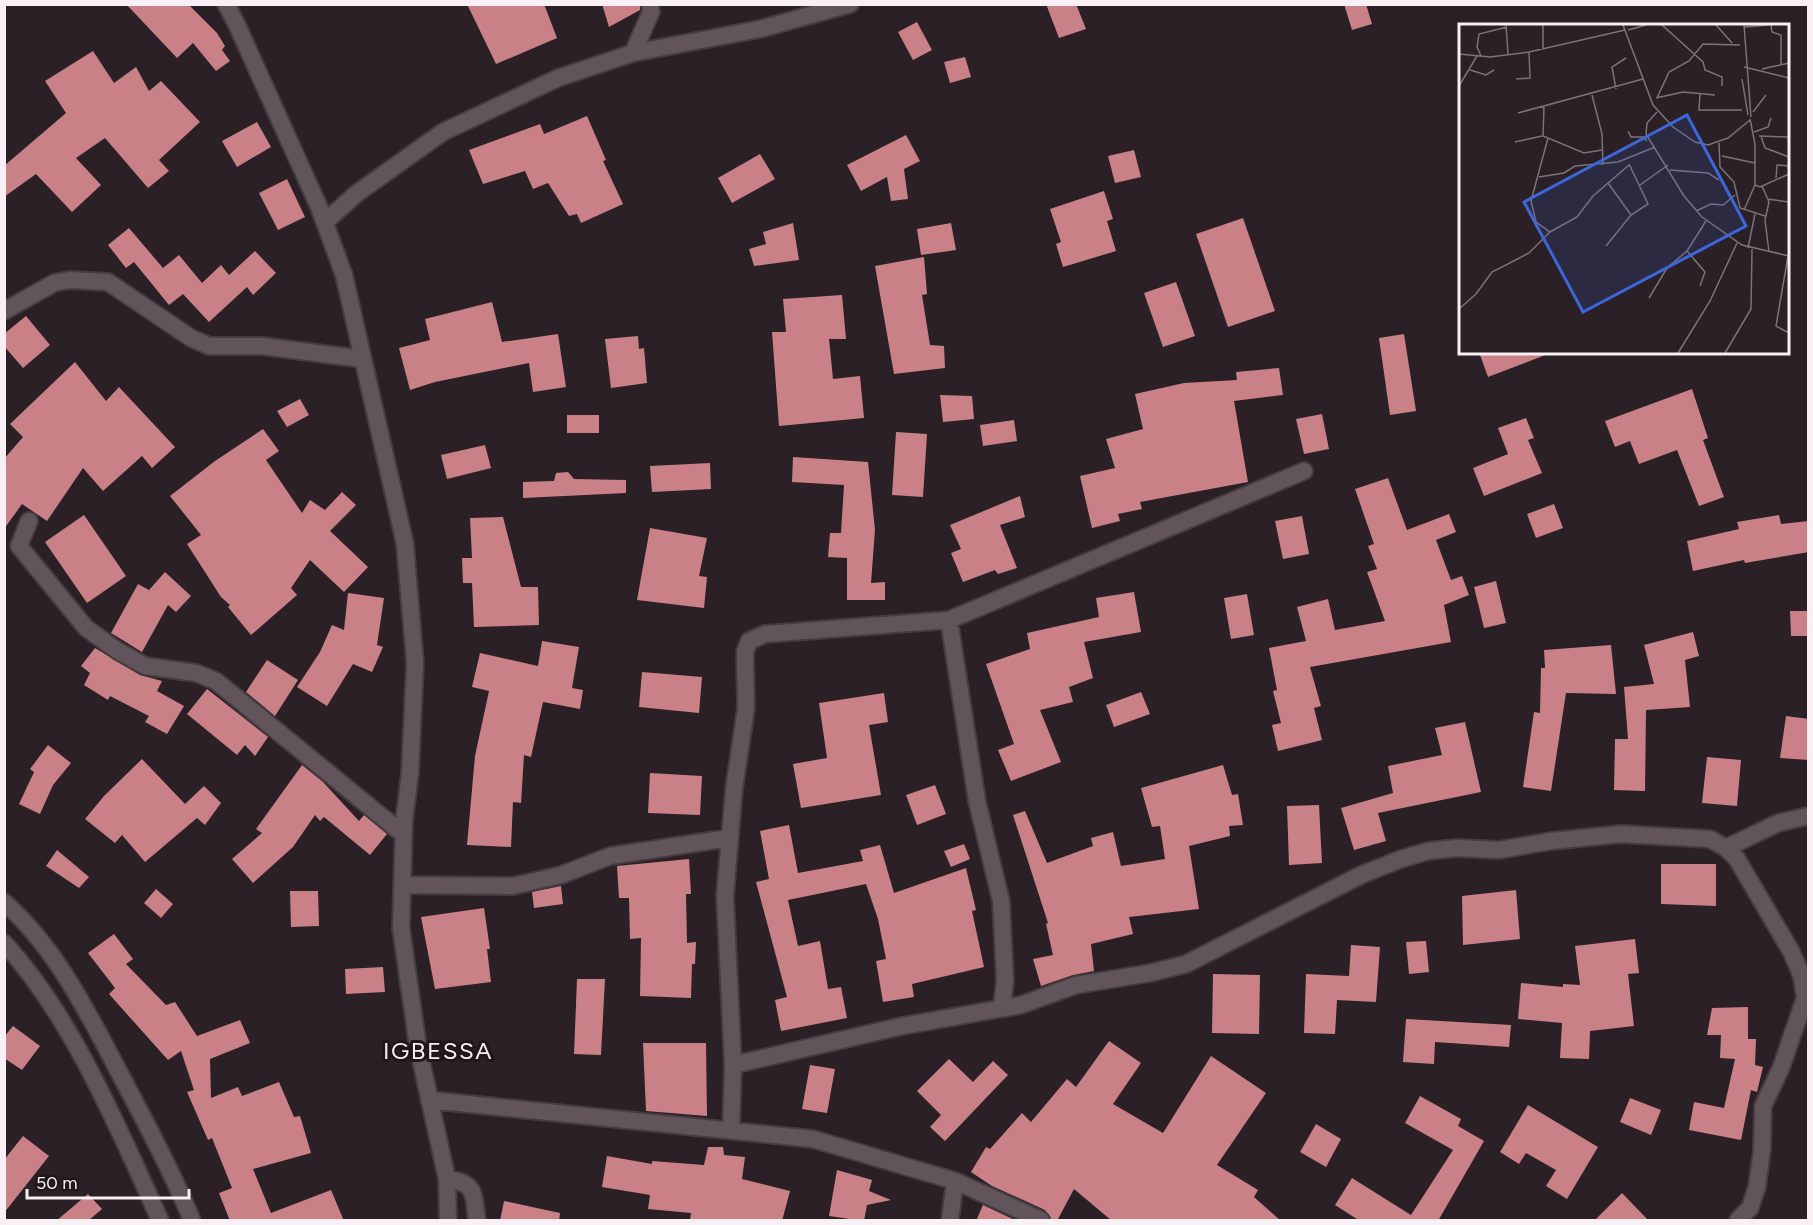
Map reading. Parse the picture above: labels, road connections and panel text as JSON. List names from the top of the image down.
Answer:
{
  "districts": ["IGBESSA"],
  "scale_bar": "50 m"
}
